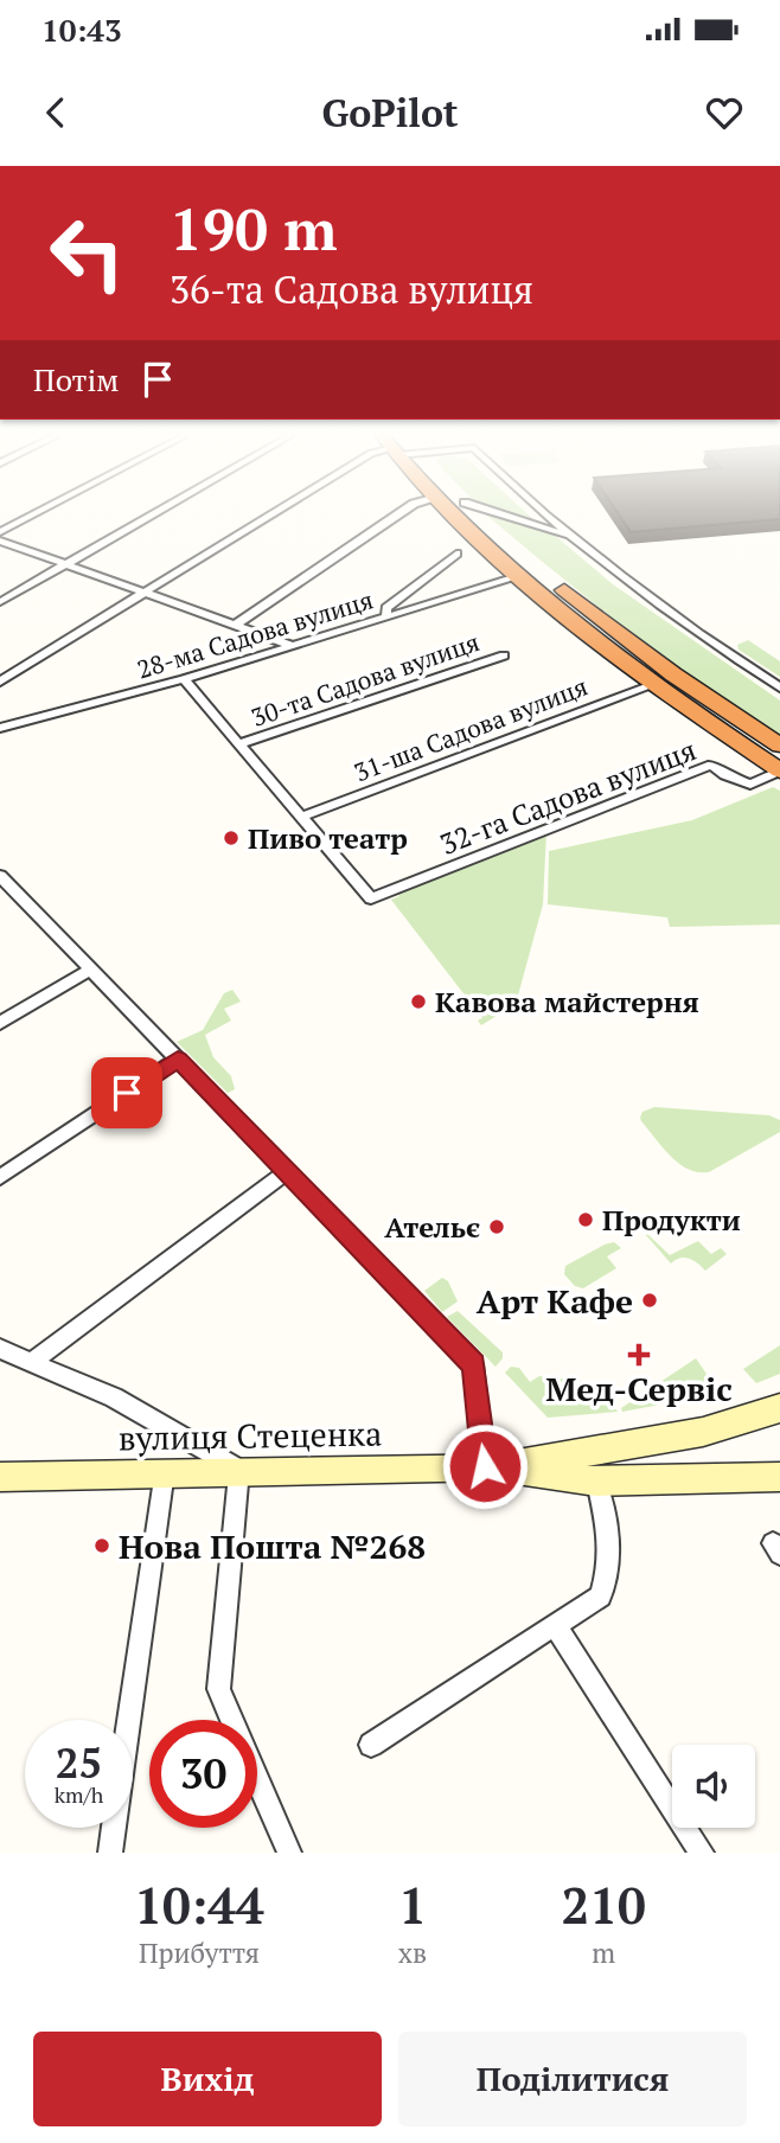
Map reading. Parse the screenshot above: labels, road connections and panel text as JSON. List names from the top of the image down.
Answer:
{
  "streets": {
    "main road": ["вулиця Стеценка"],
    "street": [
      "28-ма Садова вулиця",
      "30-та Садова вулиця",
      "31-ша Садова вулиця",
      "32-га Садова вулиця"
    ]
  },
  "crossings": [
    ["31-ша Садова вулиця", "32-га Садова вулиця"]
  ],
  "places": {
    "other": [
      "Пиво театр",
      "Кавова майстерня",
      "Продукти",
      "Ательє",
      "Арт Кафе",
      "Нова Пошта №268"
    ],
    "health": ["Мед-Сервіс"]
  },
  "page": {
    "status": "10:43",
    "header": "GoPilot",
    "turn": ["190 m", "36-та Садова вулиця"],
    "then": "Потім",
    "speed": "25 km/h",
    "limit": "30",
    "eta": [
      "10:44",
      "Прибуття",
      "1",
      "хв",
      "210",
      "m"
    ],
    "buttons": ["Вихід", "Поділитися"]
  }
}
